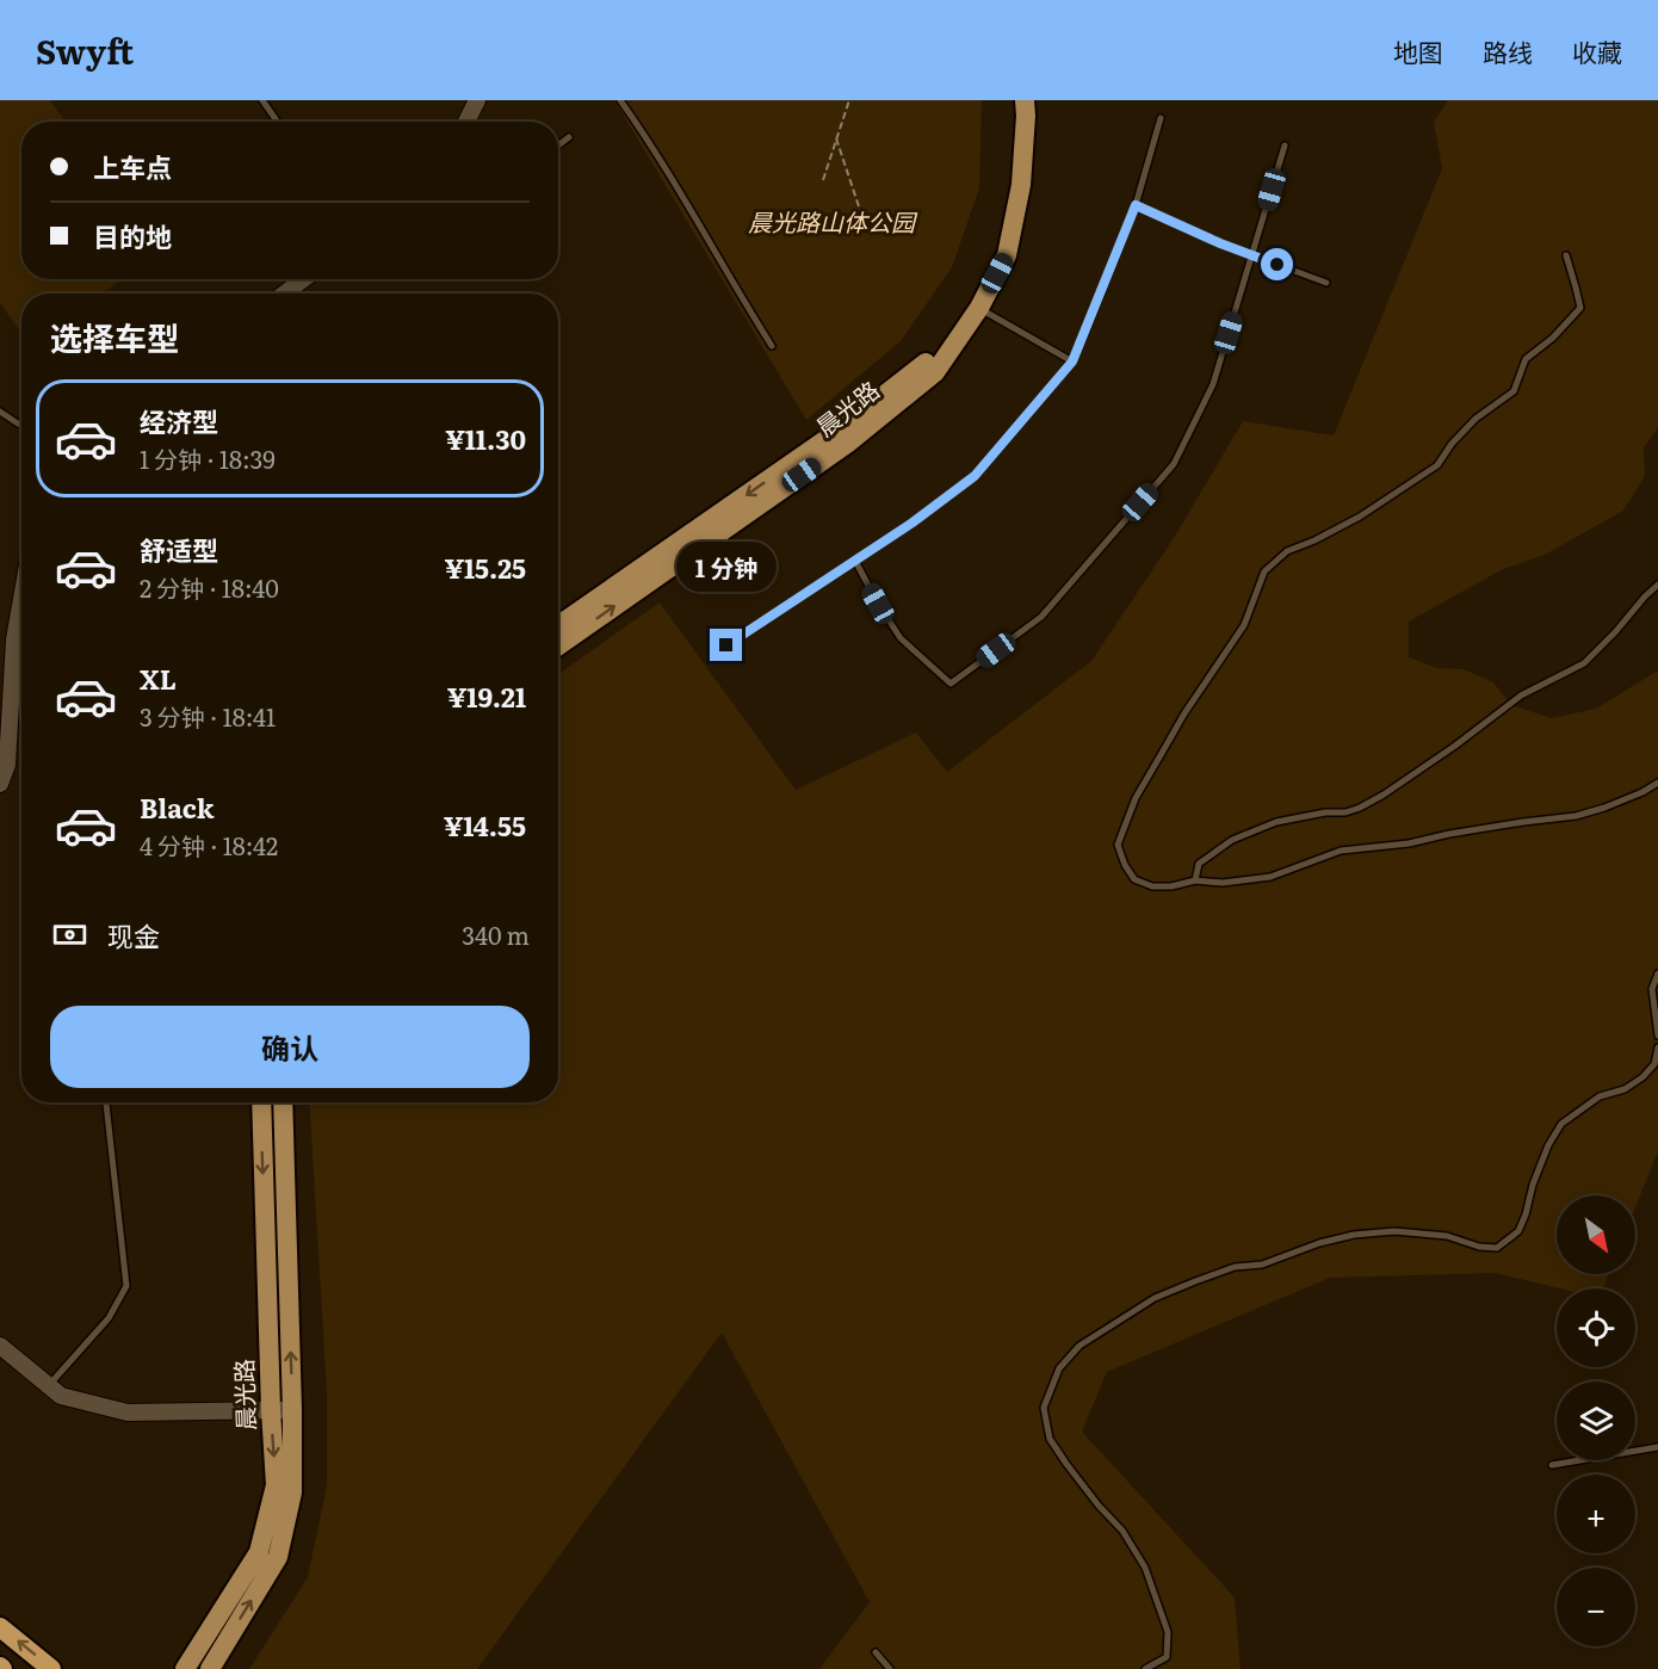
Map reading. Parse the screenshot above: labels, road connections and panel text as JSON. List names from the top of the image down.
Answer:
{
  "streets": {
    "main road": ["晨光路"]
  },
  "parks": ["晨光路山体公园"],
  "north": "bottom right",
  "page": {
    "header": "Swyft",
    "nav": ["地图", "路线", "收藏"],
    "banner": ["上车点", "目的地"],
    "heading": "选择车型",
    "list": [
      {
        "name": "经济型",
        "note": "1 分钟 · 18:39",
        "value": "¥11.30"
      },
      {
        "name": "舒适型",
        "note": "2 分钟 · 18:40",
        "value": "¥15.25"
      },
      {
        "name": "XL",
        "note": "3 分钟 · 18:41",
        "value": "¥19.21"
      },
      {
        "name": "Black",
        "note": "4 分钟 · 18:42",
        "value": "¥14.55"
      }
    ],
    "bubble": "1 分钟",
    "pay": ["现金", "340 m"],
    "buttons": "确认",
    "map_buttons": ["+", "−"]
  }
}
